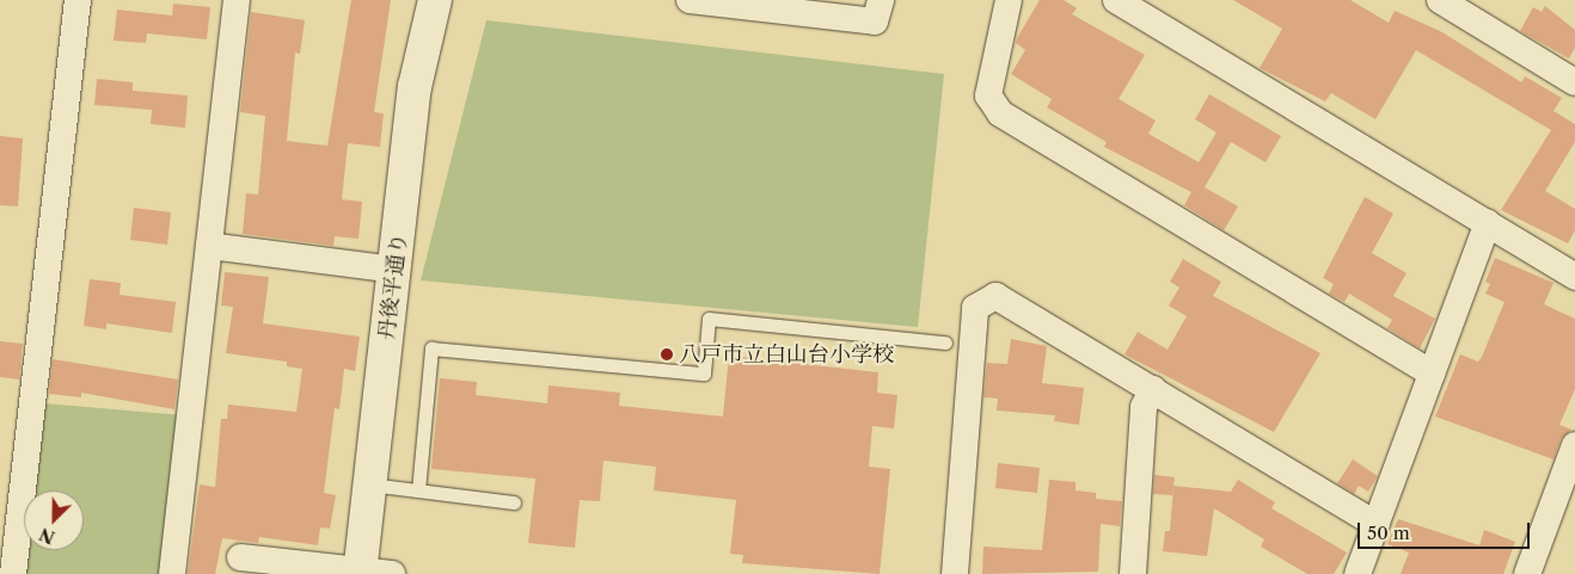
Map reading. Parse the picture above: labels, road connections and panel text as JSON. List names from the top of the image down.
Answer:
{
  "streets": {
    "street": ["丹後平通り"]
  },
  "places": ["八戸市立白山台小学校"],
  "scale_bar": "50 m",
  "north": "bottom left"
}
